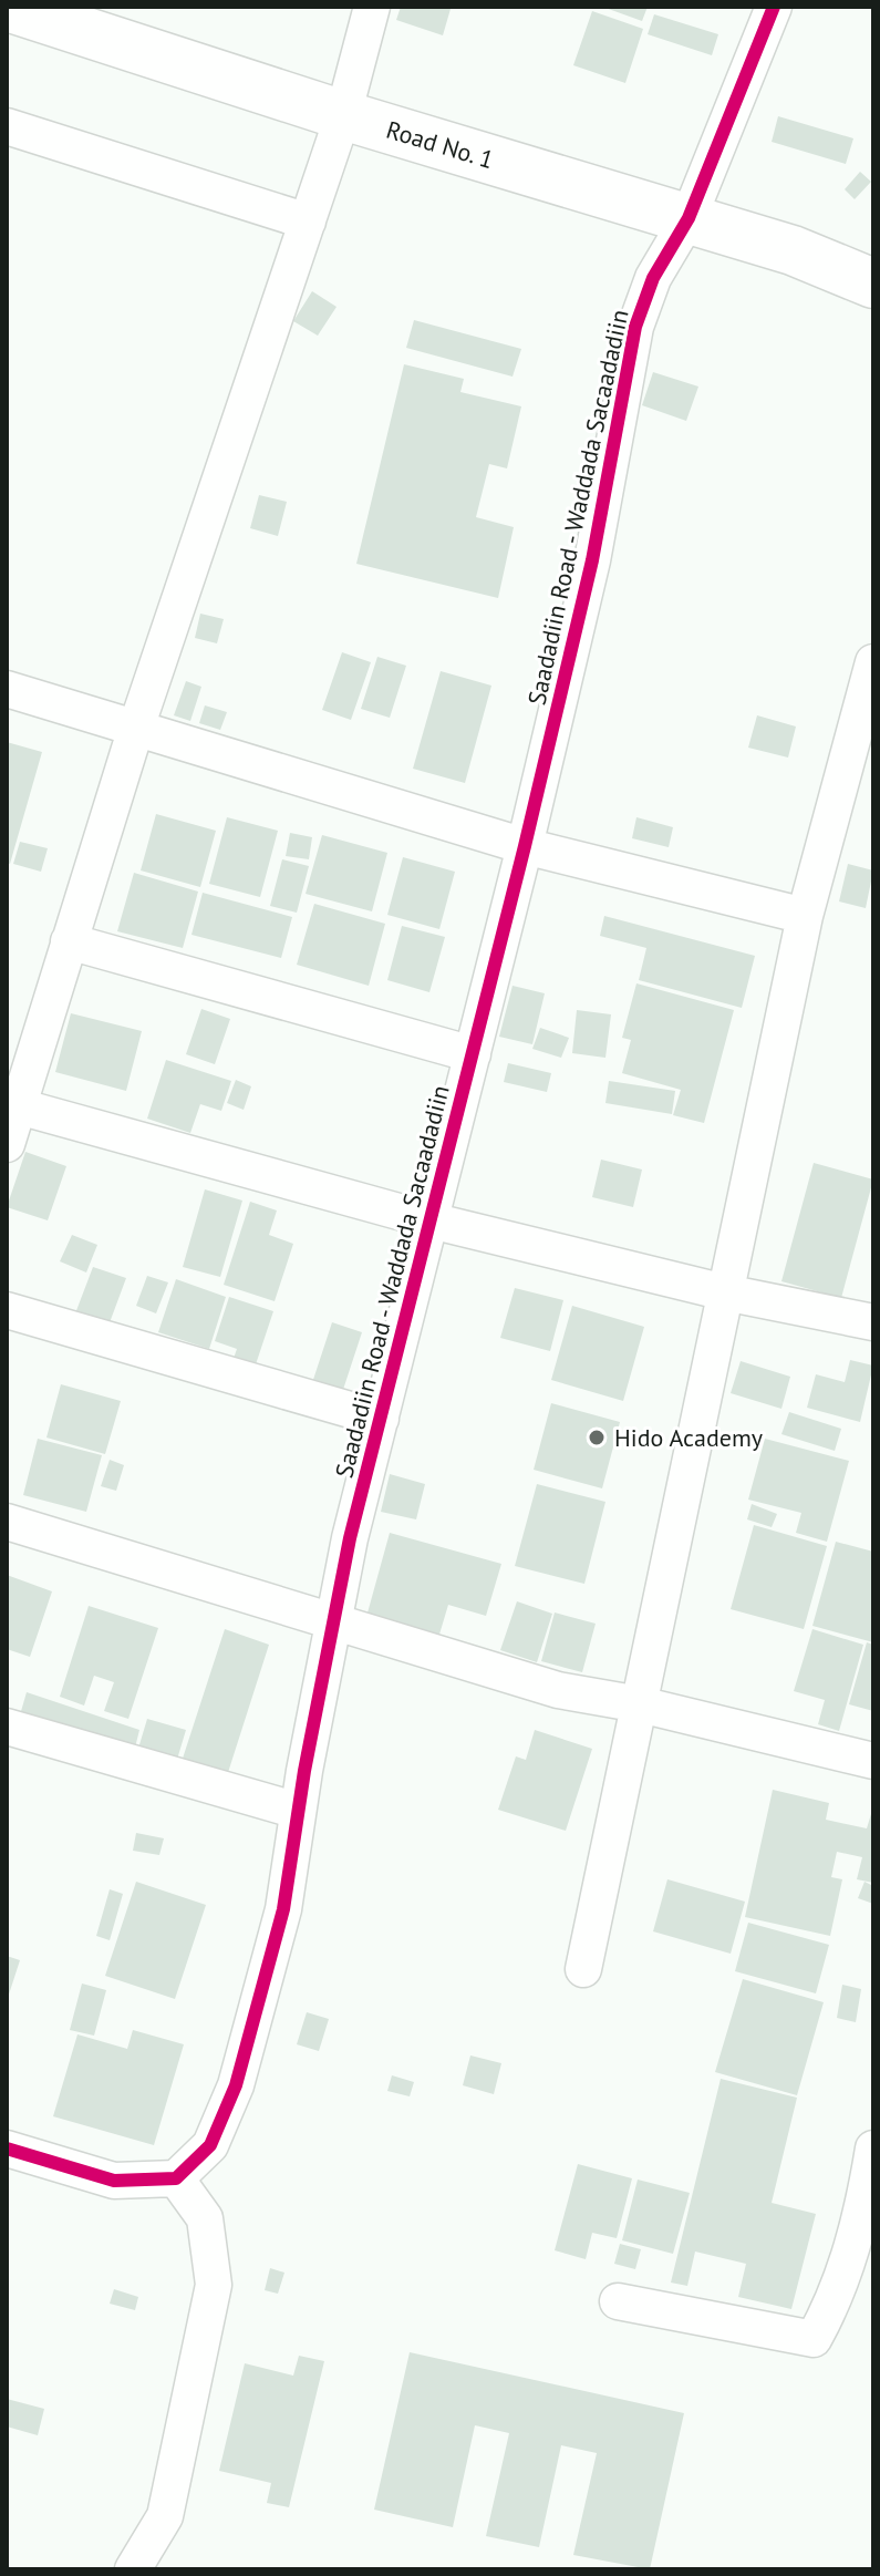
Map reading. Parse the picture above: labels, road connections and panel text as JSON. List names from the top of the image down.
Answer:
{
  "streets": {
    "highway": ["Road No. 1"],
    "street": ["Saadadiin Road - Waddada Sacaadadiin"]
  },
  "crossings": [
    ["Road No. 1", "Saadadiin Road - Waddada Sacaadadiin"]
  ],
  "places": ["Hido Academy"]
}
